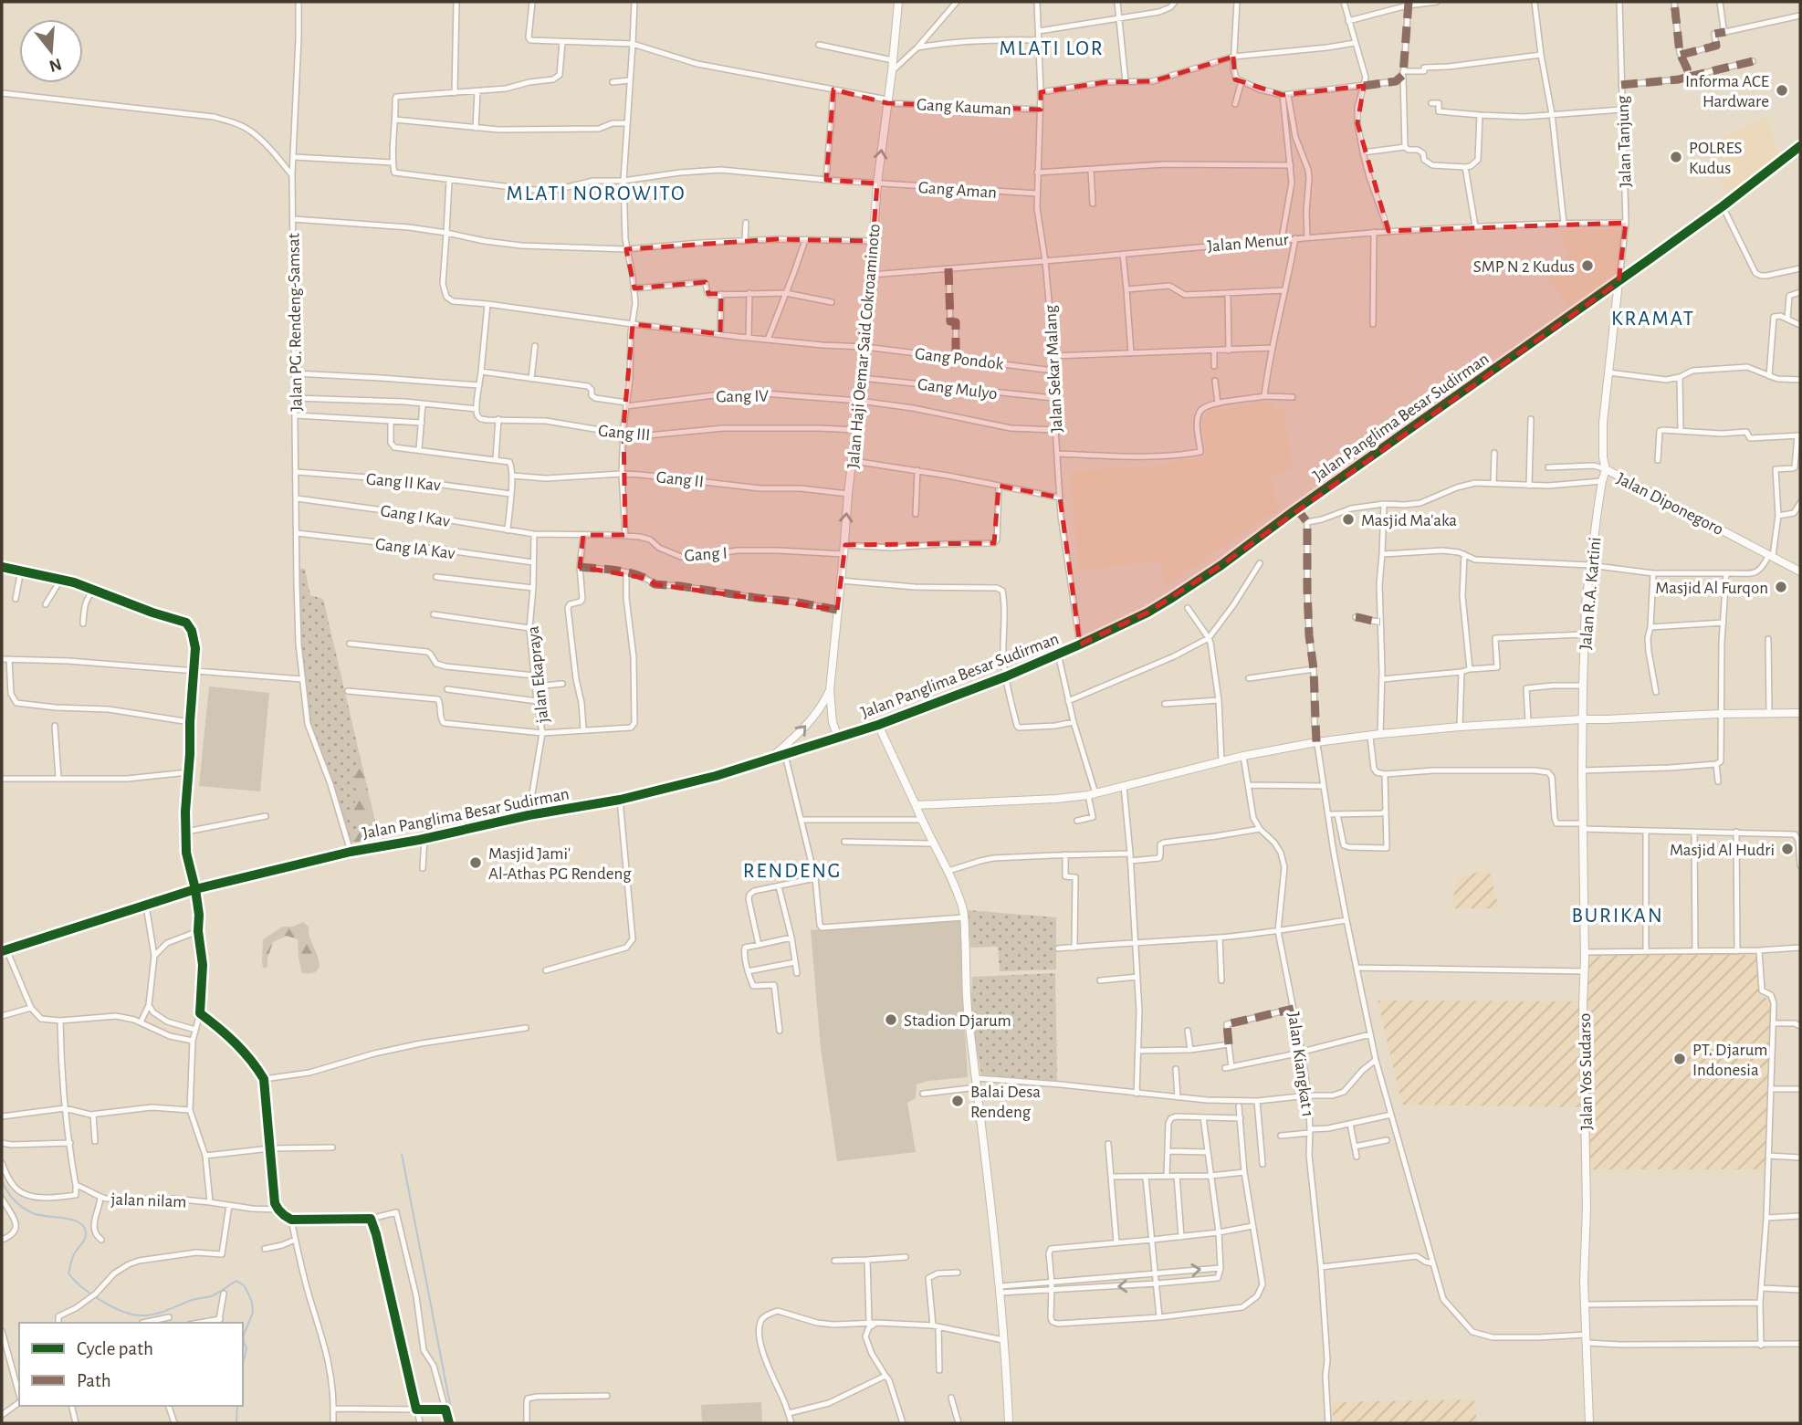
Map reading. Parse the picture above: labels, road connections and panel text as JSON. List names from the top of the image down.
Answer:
{
  "streets": {
    "main road": [
      "Jalan Haji Oemar Said Cokroaminoto",
      "Jalan Panglima Besar Sudirman",
      "Jalan Diponegoro",
      "Jalan R.A. Kartini",
      "Jalan Yos Sudarso"
    ],
    "street": [
      "Gang Kauman",
      "Jalan Tanjung",
      "Gang Aman",
      "Jalan Menur",
      "Jalan PG. Rendeng-Samsat",
      "Gang Pondok",
      "Jalan Sekar Malang",
      "Gang Mulyo",
      "Gang IV",
      "Gang III",
      "Gang II",
      "Gang II Kav",
      "Gang I Kav",
      "Gang IA Kav",
      "Gang I",
      "jalan Ekapraya",
      "Jalan Kiangkat 1",
      "jalan nilam"
    ]
  },
  "crossings": [
    ["Gang Kauman", "Jalan Haji Oemar Said Cokroaminoto"],
    ["Gang Kauman", "Jalan Sekar Malang"],
    ["Jalan Tanjung", "Jalan Menur"],
    ["Jalan Tanjung", "Jalan Panglima Besar Sudirman"],
    ["Jalan Tanjung", "Jalan Diponegoro"],
    ["Gang Aman", "Jalan Haji Oemar Said Cokroaminoto"],
    ["Gang Aman", "Jalan Sekar Malang"],
    ["Jalan Menur", "Jalan Haji Oemar Said Cokroaminoto"],
    ["Jalan Menur", "Jalan Sekar Malang"],
    ["Jalan PG. Rendeng-Samsat", "Jalan Panglima Besar Sudirman"],
    ["Jalan PG. Rendeng-Samsat", "Gang II Kav"],
    ["Jalan PG. Rendeng-Samsat", "Gang I Kav"],
    ["Jalan PG. Rendeng-Samsat", "Gang IA Kav"],
    ["Jalan Haji Oemar Said Cokroaminoto", "Gang Pondok"],
    ["Jalan Haji Oemar Said Cokroaminoto", "Gang Mulyo"],
    ["Jalan Haji Oemar Said Cokroaminoto", "Gang IV"],
    ["Jalan Haji Oemar Said Cokroaminoto", "Jalan Panglima Besar Sudirman"],
    ["Jalan Haji Oemar Said Cokroaminoto", "Gang III"],
    ["Jalan Haji Oemar Said Cokroaminoto", "Gang II"],
    ["Jalan Haji Oemar Said Cokroaminoto", "Gang I"],
    ["Gang Pondok", "Jalan Sekar Malang"],
    ["Jalan Sekar Malang", "Gang Mulyo"],
    ["Jalan Sekar Malang", "Gang IV"],
    ["Jalan Sekar Malang", "Jalan Panglima Besar Sudirman"],
    ["Jalan Panglima Besar Sudirman", "Jalan Diponegoro"],
    ["Jalan Panglima Besar Sudirman", "jalan Ekapraya"],
    ["Jalan Diponegoro", "Jalan R.A. Kartini"],
    ["Gang I Kav", "Gang I"],
    ["Gang I Kav", "jalan Ekapraya"],
    ["Gang IA Kav", "jalan Ekapraya"],
    ["Gang I", "jalan Ekapraya"],
    ["Jalan R.A. Kartini", "Jalan Yos Sudarso"]
  ],
  "districts": [
    "MLATI LOR",
    "MLATI NOROWITO",
    "KRAMAT",
    "RENDENG",
    "BURIKAN"
  ],
  "places": [
    "Informa ACE Hardware",
    "POLRES Kudus",
    "SMP N 2 Kudus",
    "Masjid Ma'aka",
    "Masjid Al Furqon",
    "Masjid Al Hudri",
    "Masjid Jami' Al-Athas PG Rendeng",
    "Stadion Djarum",
    "PT. Djarum Indonesia",
    "Balai Desa Rendeng"
  ],
  "legend": ["Cycle path", "Path"],
  "north": "bottom"
}
